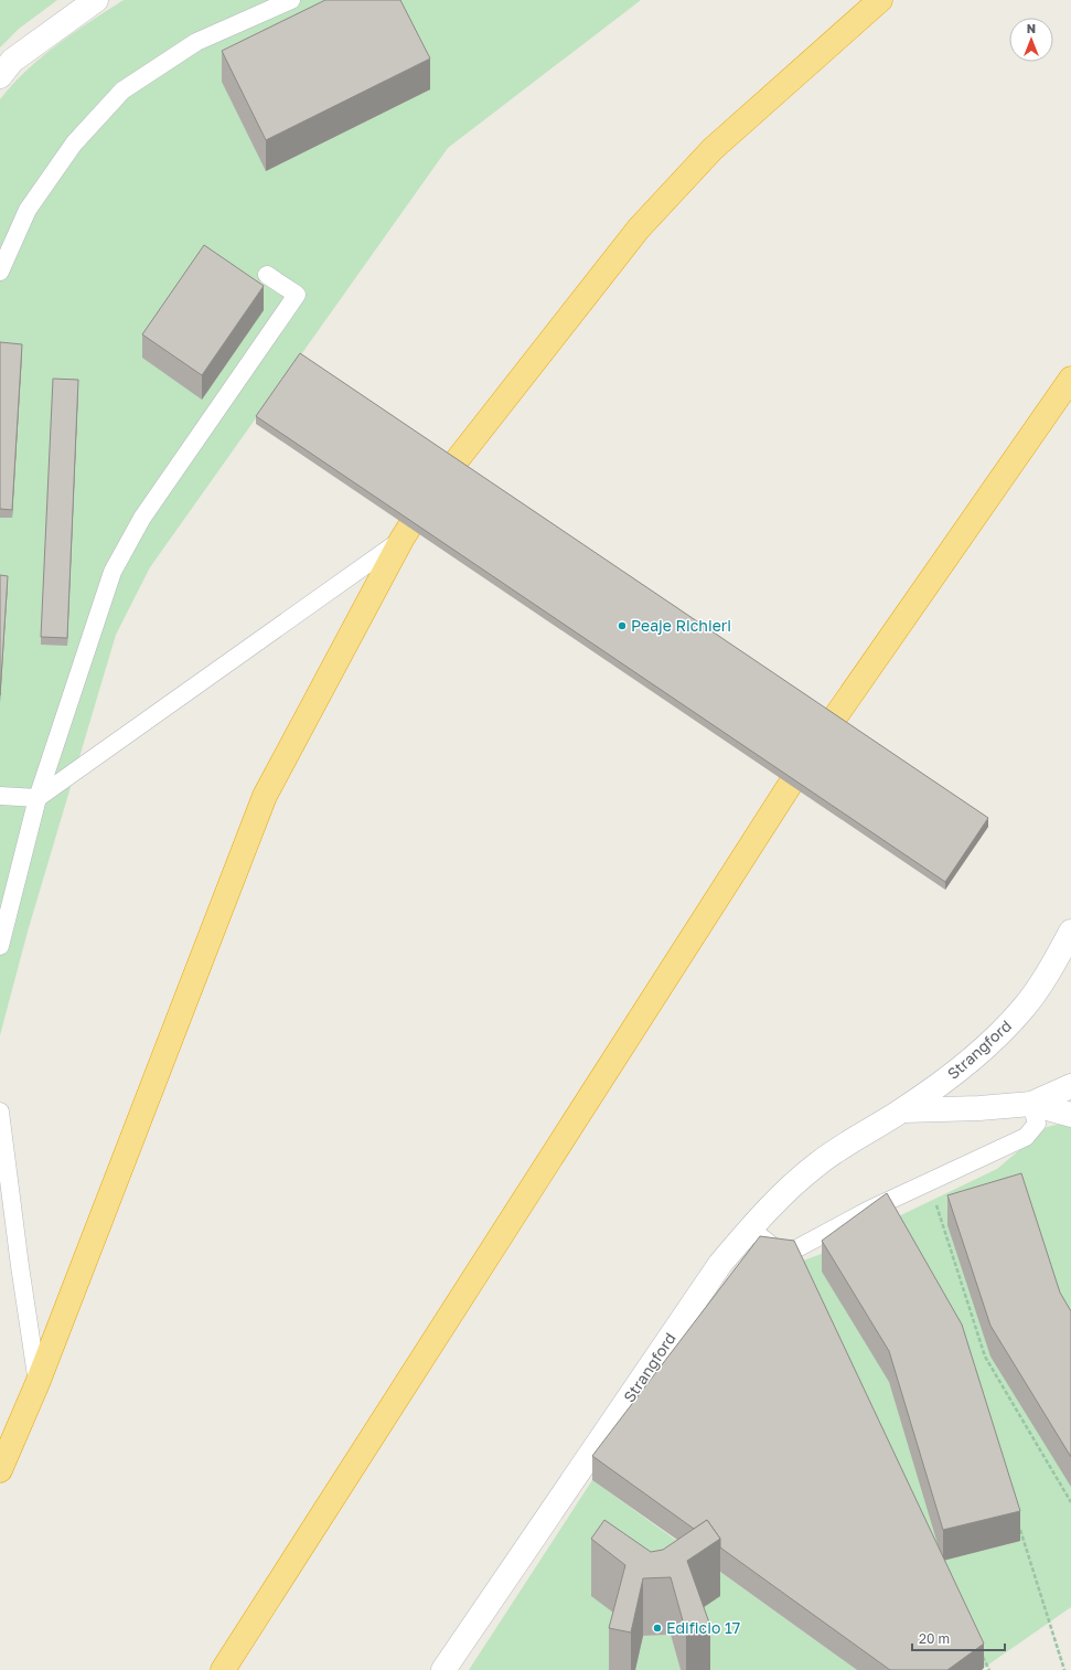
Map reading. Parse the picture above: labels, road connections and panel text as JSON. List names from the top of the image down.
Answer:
{
  "streets": {
    "street": ["Strangford"]
  },
  "places": ["Peaje Richieri", "Edificio 17"],
  "scale_bar": "20 m",
  "north": "top"
}
